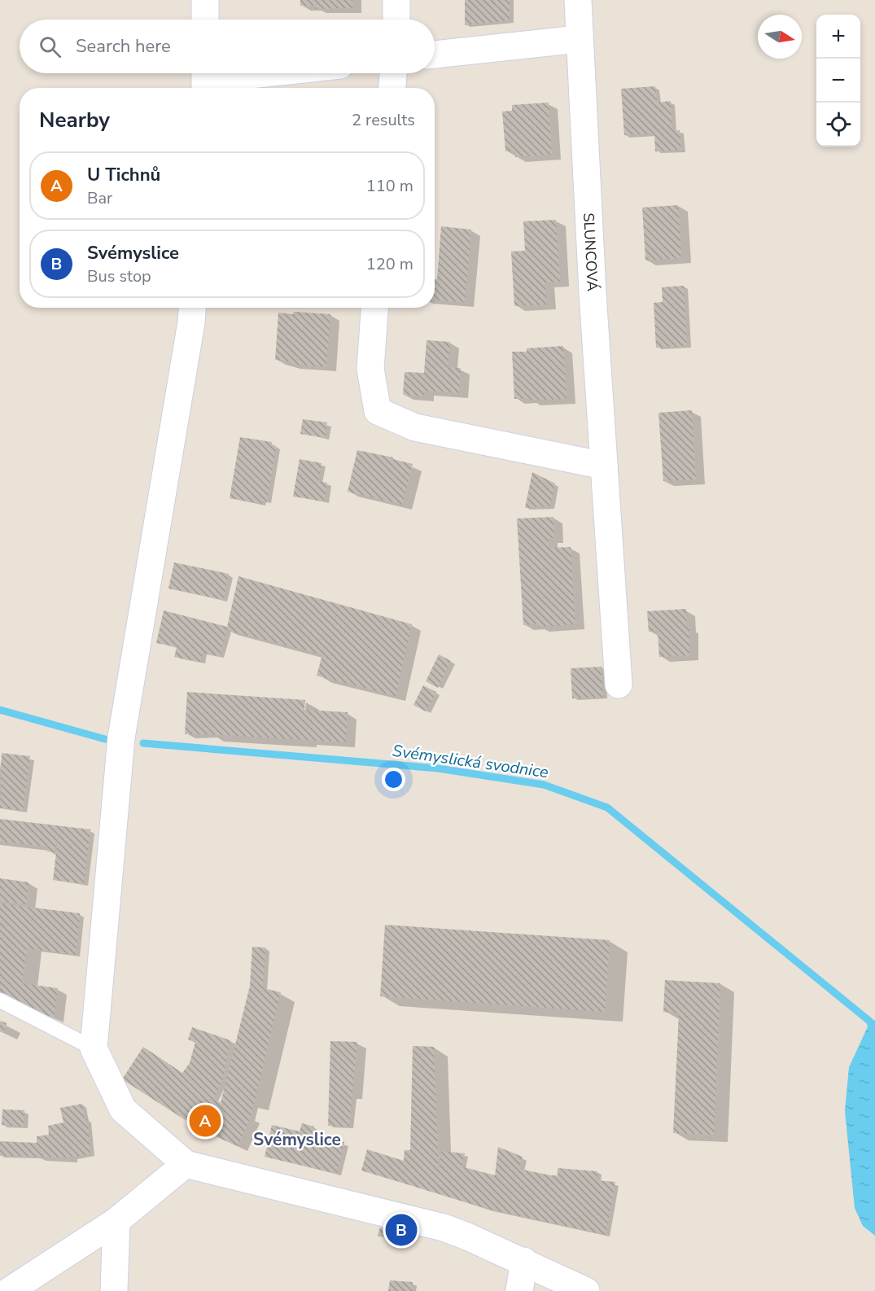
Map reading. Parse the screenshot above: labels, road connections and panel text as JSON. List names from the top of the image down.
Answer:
{
  "streets": {
    "street": ["SLUNCOVÁ"]
  },
  "districts": ["Svémyslice"],
  "water": ["Svémyslická svodnice"],
  "north": "right",
  "page": {
    "map_buttons": ["+", "−"],
    "search": "Search here",
    "heading": ["Nearby", "2 results"],
    "list": [
      {
        "mark": "A",
        "name": "U Tichnů",
        "note": "Bar",
        "value": "110 m"
      },
      {
        "mark": "B",
        "name": "Svémyslice",
        "note": "Bus stop",
        "value": "120 m"
      }
    ],
    "pins": ["A", "B"]
  }
}
